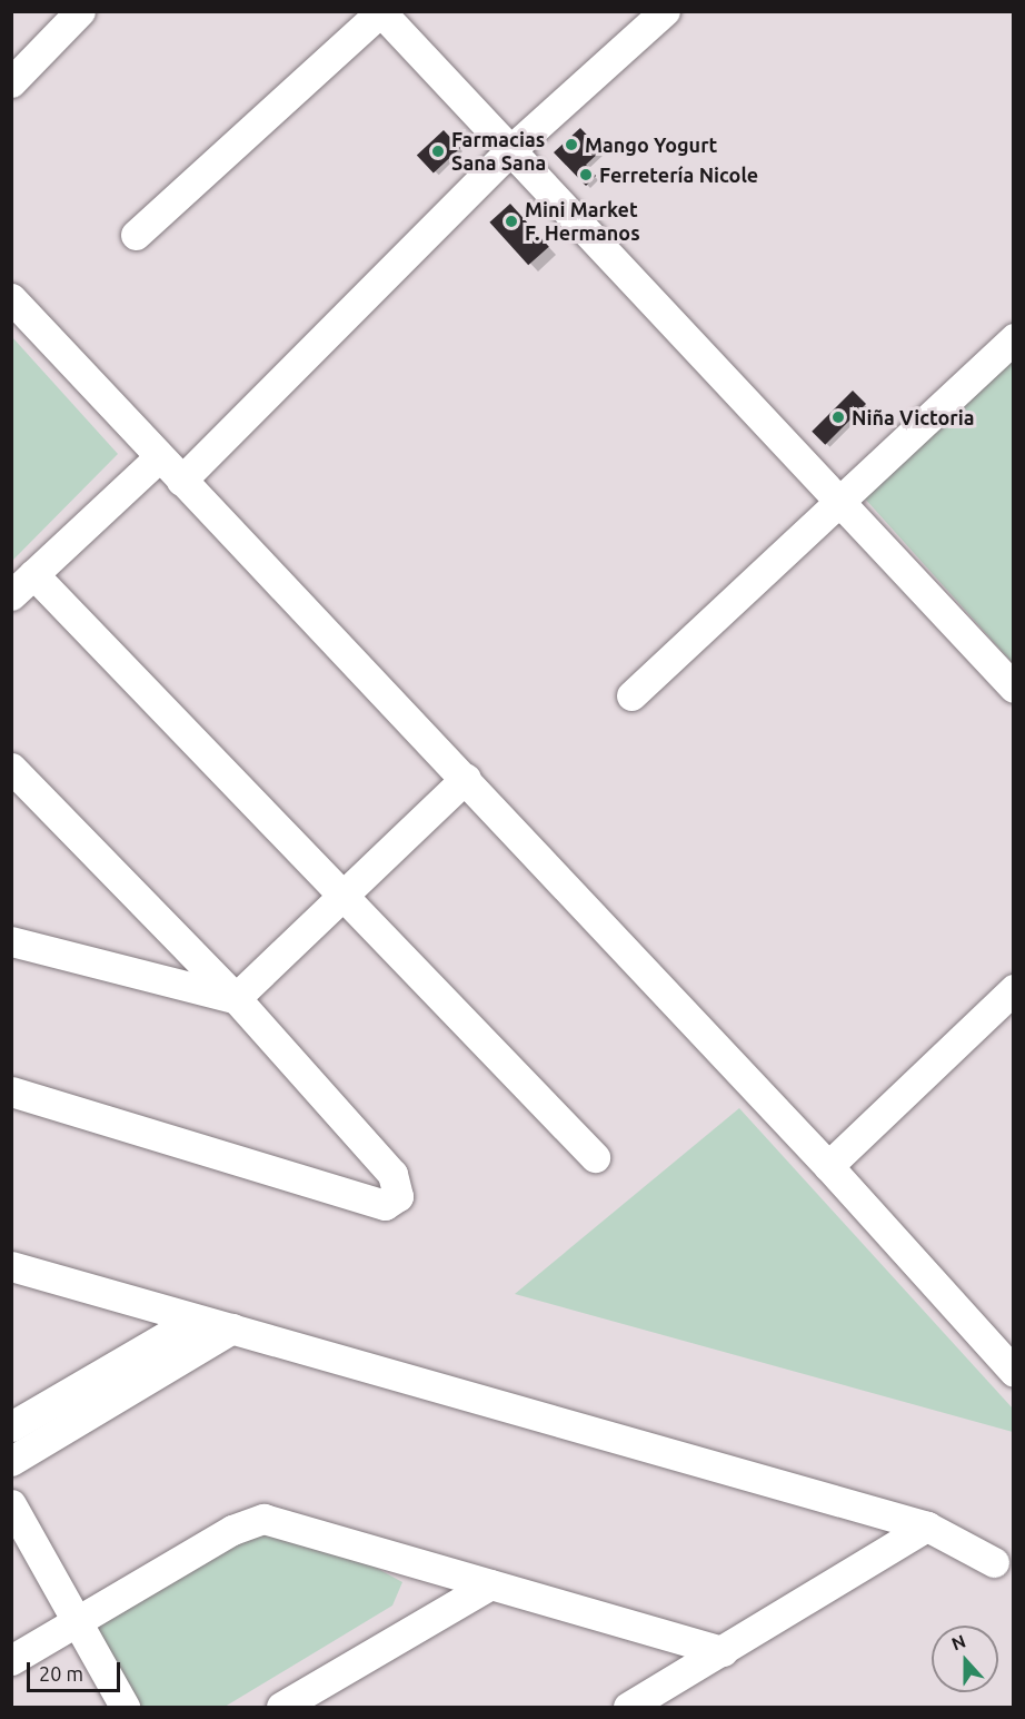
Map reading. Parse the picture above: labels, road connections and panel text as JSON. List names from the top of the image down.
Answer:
{
  "places": [
    "Mango Yogurt",
    "Farmacias Sana Sana",
    "Ferretería Nicole",
    "Mini Market F. Hermanos",
    "Niña Victoria"
  ],
  "scale_bar": "20 m",
  "north": "top"
}
